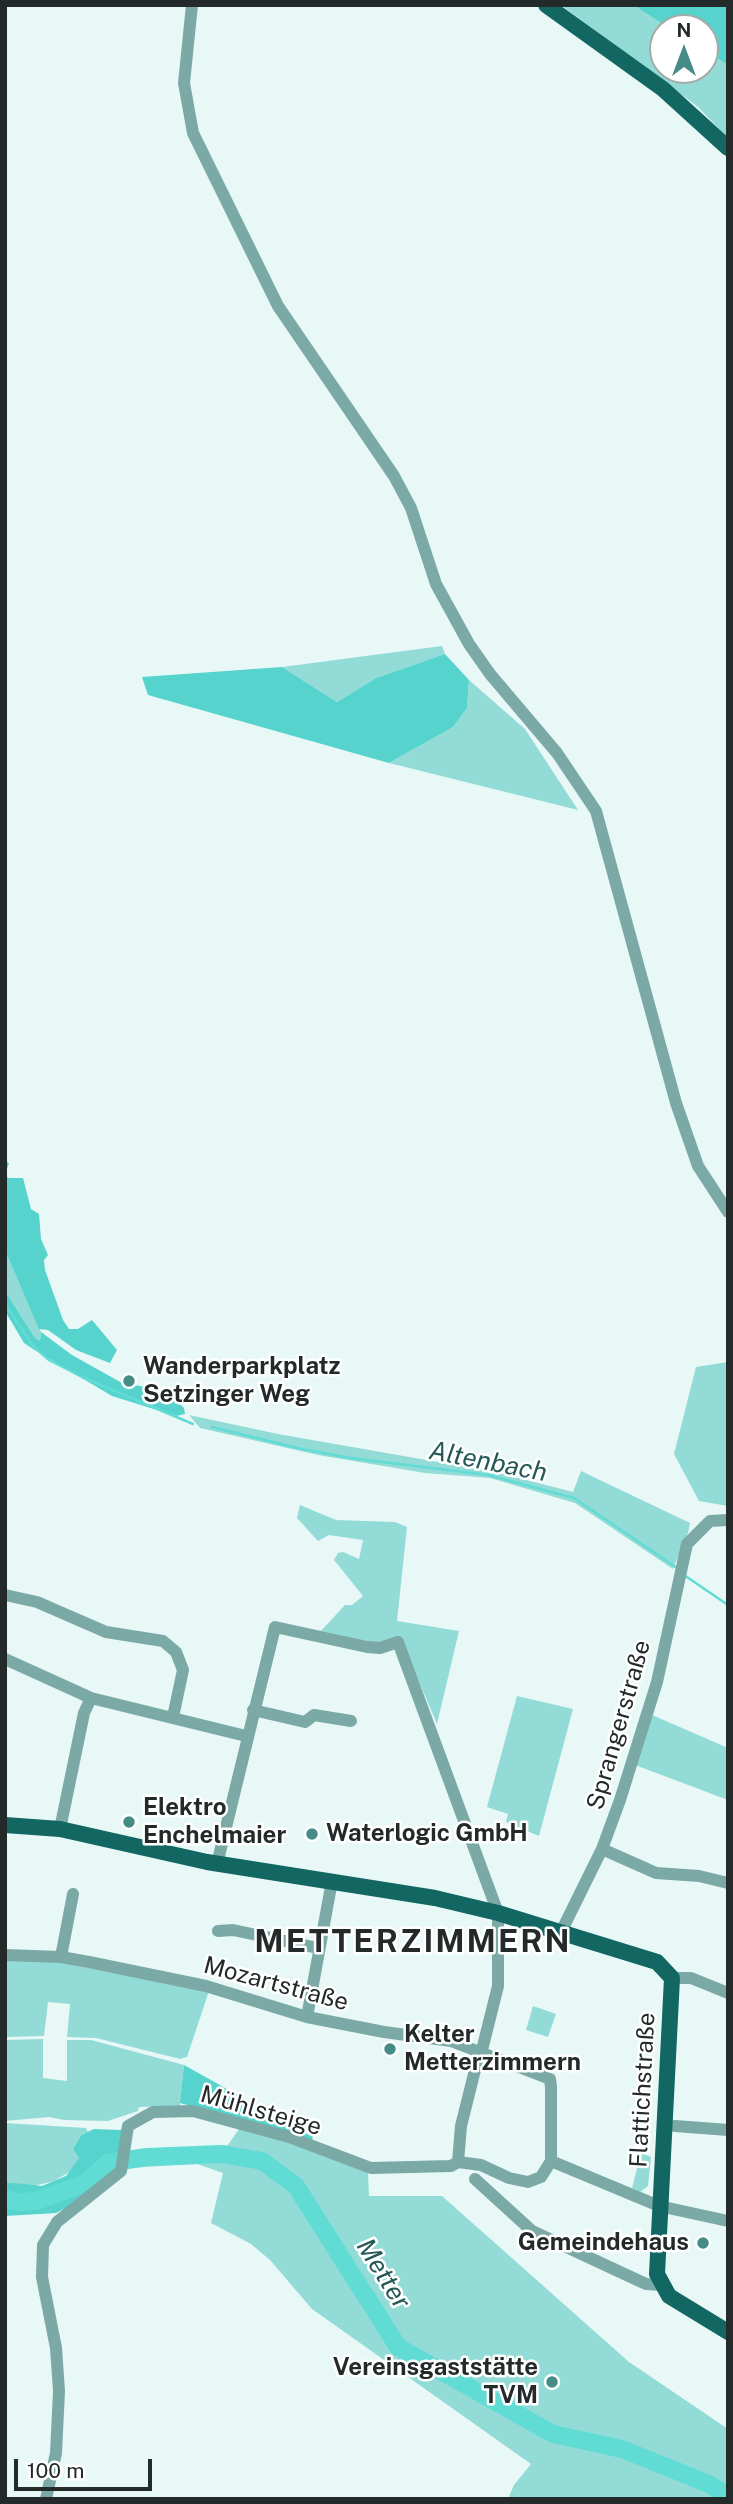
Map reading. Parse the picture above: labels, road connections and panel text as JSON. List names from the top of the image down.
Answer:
{
  "streets": {
    "main road": ["Flattichstraße"],
    "street": ["Sprangerstraße", "Mozartstraße", "Mühlsteige"]
  },
  "districts": ["METTERZIMMERN"],
  "water": ["Altenbach", "Metter"],
  "places": [
    "Wanderparkplatz Setzinger Weg",
    "Elektro Enchelmaier",
    "Waterlogic GmbH",
    "Kelter Metterzimmern",
    "Gemeindehaus",
    "Vereinsgaststätte TVM"
  ],
  "scale_bar": "100 m",
  "north": "top"
}
